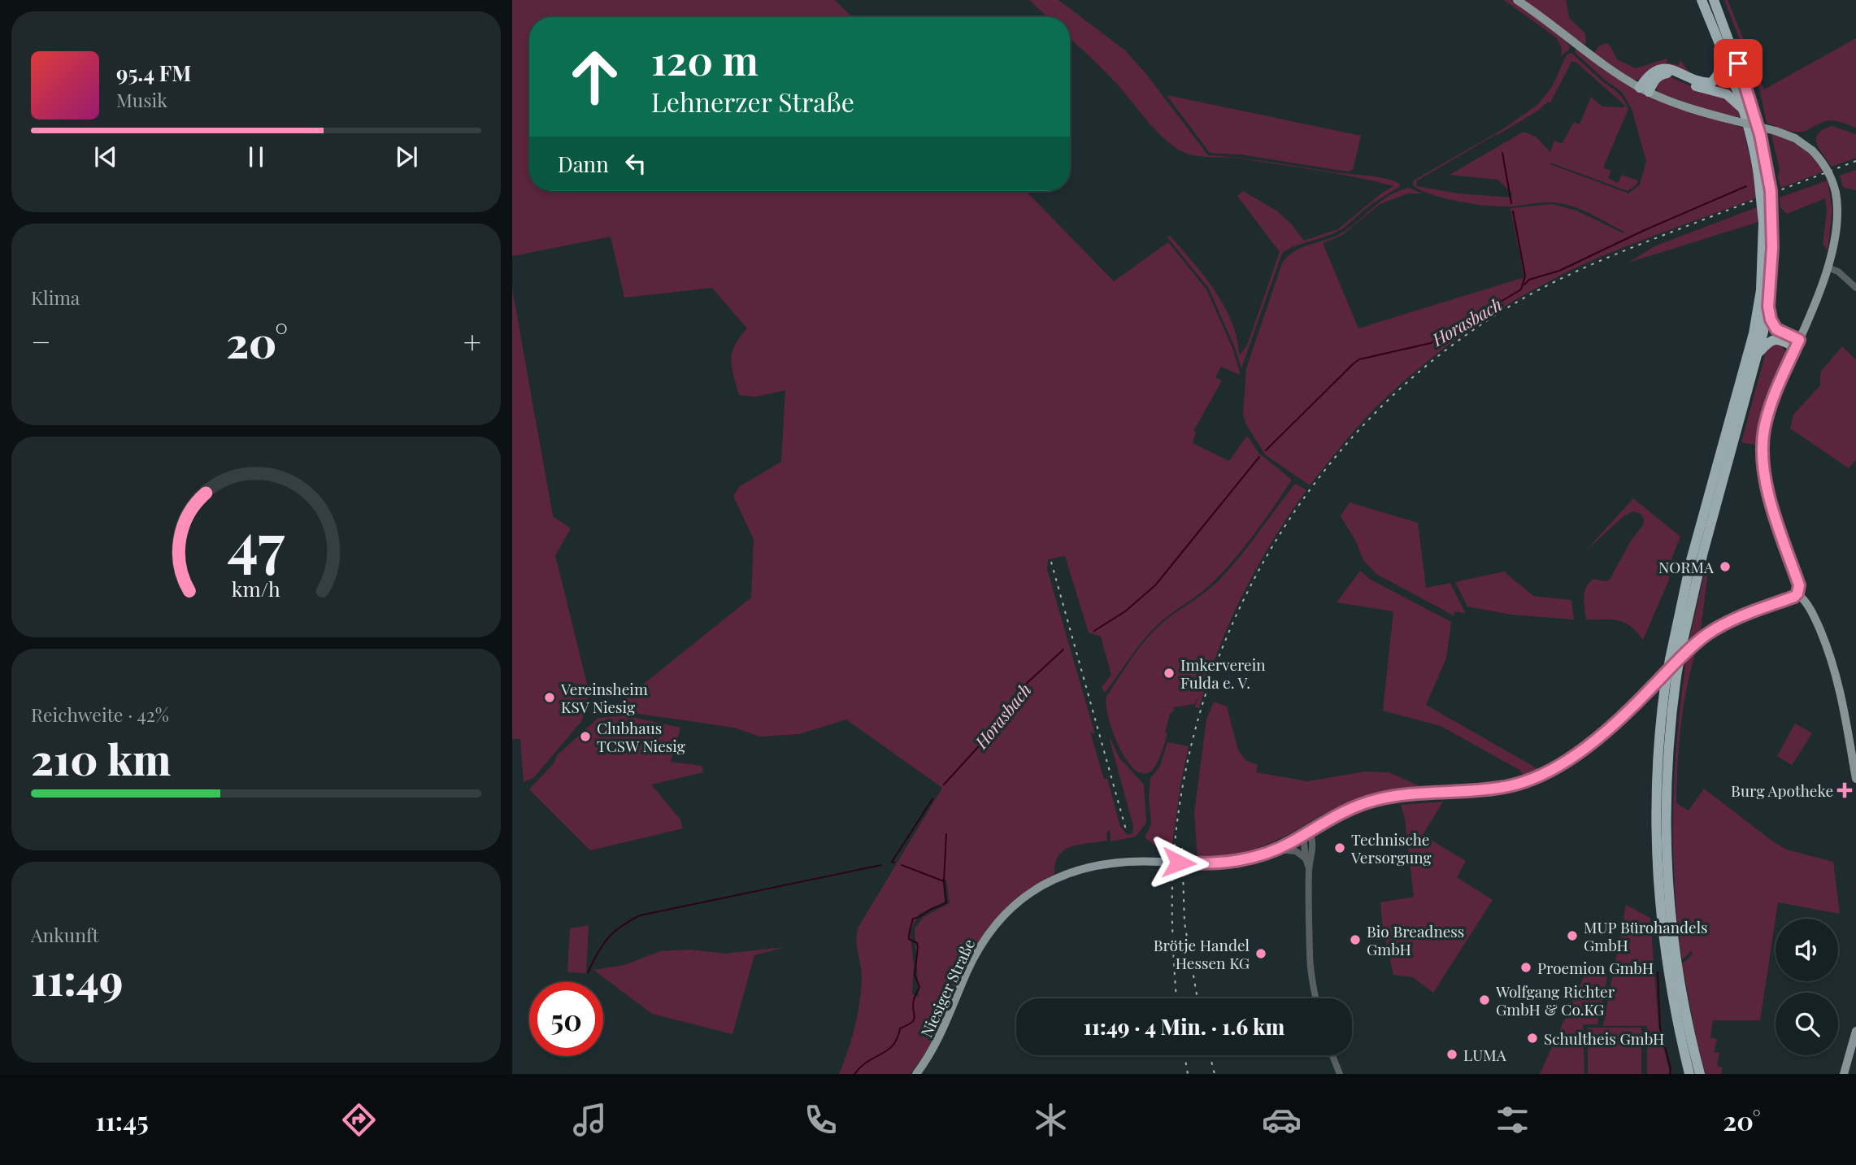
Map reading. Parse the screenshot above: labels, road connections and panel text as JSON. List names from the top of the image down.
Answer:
{
  "streets": {
    "main road": ["Niesiger Straße"]
  },
  "water": ["Horasbach"],
  "places": {
    "other": [
      "NORMA",
      "Imkerverein Fulda e. V.",
      "Vereinsheim KSV Niesig",
      "Clubhaus TCSW Niesig",
      "Technische Versorgung",
      "MUP Bürohandels GmbH",
      "Bio Breadness GmbH",
      "Brötje Handel Hessen KG",
      "Proemion GmbH",
      "Wolfgang Richter GmbH & Co.KG",
      "Schultheis GmbH",
      "LUMA"
    ],
    "health": ["Burg Apotheke"]
  },
  "page": {
    "turn": ["120 m", "Lehnerzer Straße"],
    "song": ["95.4 FM", "Musik"],
    "then": "Dann",
    "tile": [
      "Klima",
      ["Reichweite · 42%", "210 km"],
      ["Ankunft", "11:49"]
    ],
    "heat": ["−", "20°", "+"],
    "limit": "50",
    "trip": "11:49 · 4 Min. · 1.6 km",
    "tabs": ["11:45", "20°"],
    "gauge": ["47", "km/h"]
  }
}
